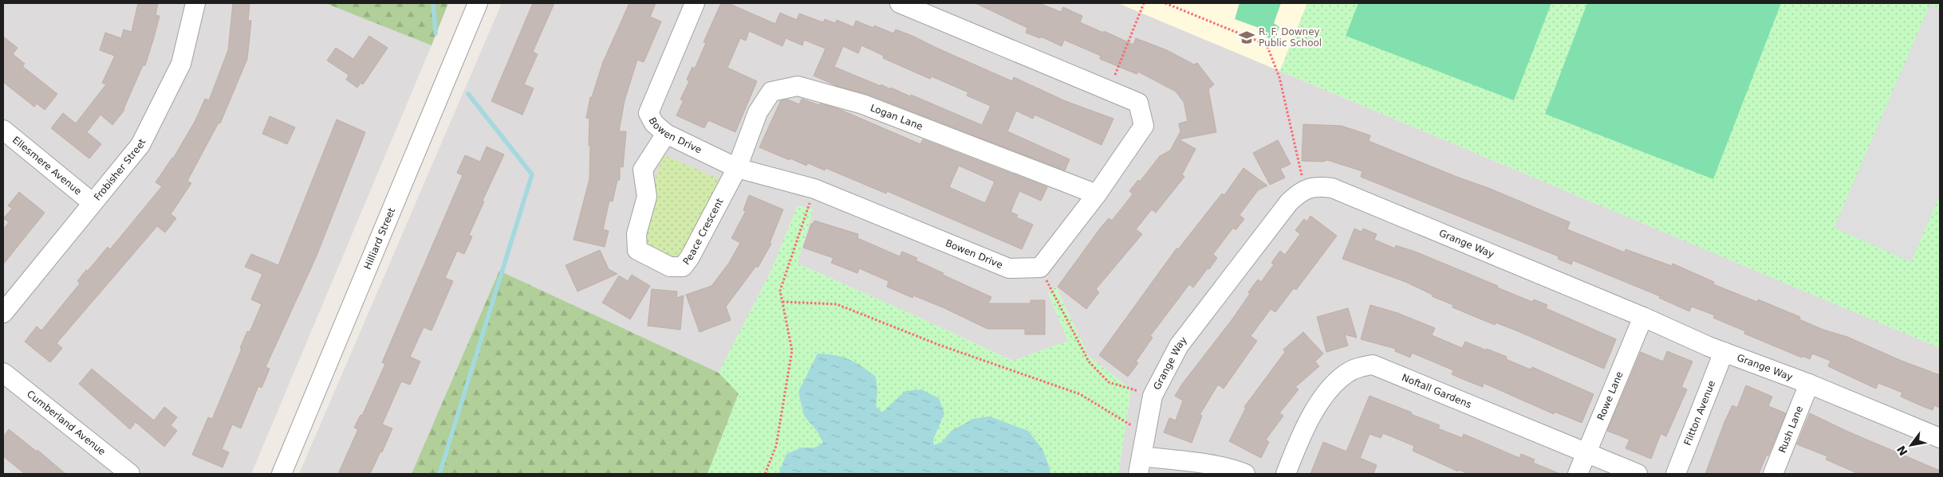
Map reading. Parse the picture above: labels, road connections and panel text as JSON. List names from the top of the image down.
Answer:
{
  "streets": {
    "street": [
      "Logan Lane",
      "Bowen Drive",
      "Ellesmere Avenue",
      "Frobisher Street",
      "Peace Crescent",
      "Hilliard Street",
      "Grange Way",
      "Noftall Gardens",
      "Rowe Lane",
      "Flitton Avenue",
      "Cumberland Avenue",
      "Rush Lane"
    ]
  },
  "crossings": [
    ["Logan Lane", "Bowen Drive"],
    ["Logan Lane", "Peace Crescent"],
    ["Bowen Drive", "Peace Crescent"],
    ["Ellesmere Avenue", "Frobisher Street"],
    ["Grange Way", "Rowe Lane"],
    ["Grange Way", "Flitton Avenue"],
    ["Grange Way", "Rush Lane"],
    ["Noftall Gardens", "Rowe Lane"]
  ],
  "places": {
    "school or university": ["R. F. Downey Public School"]
  },
  "north": "bottom left"
}
